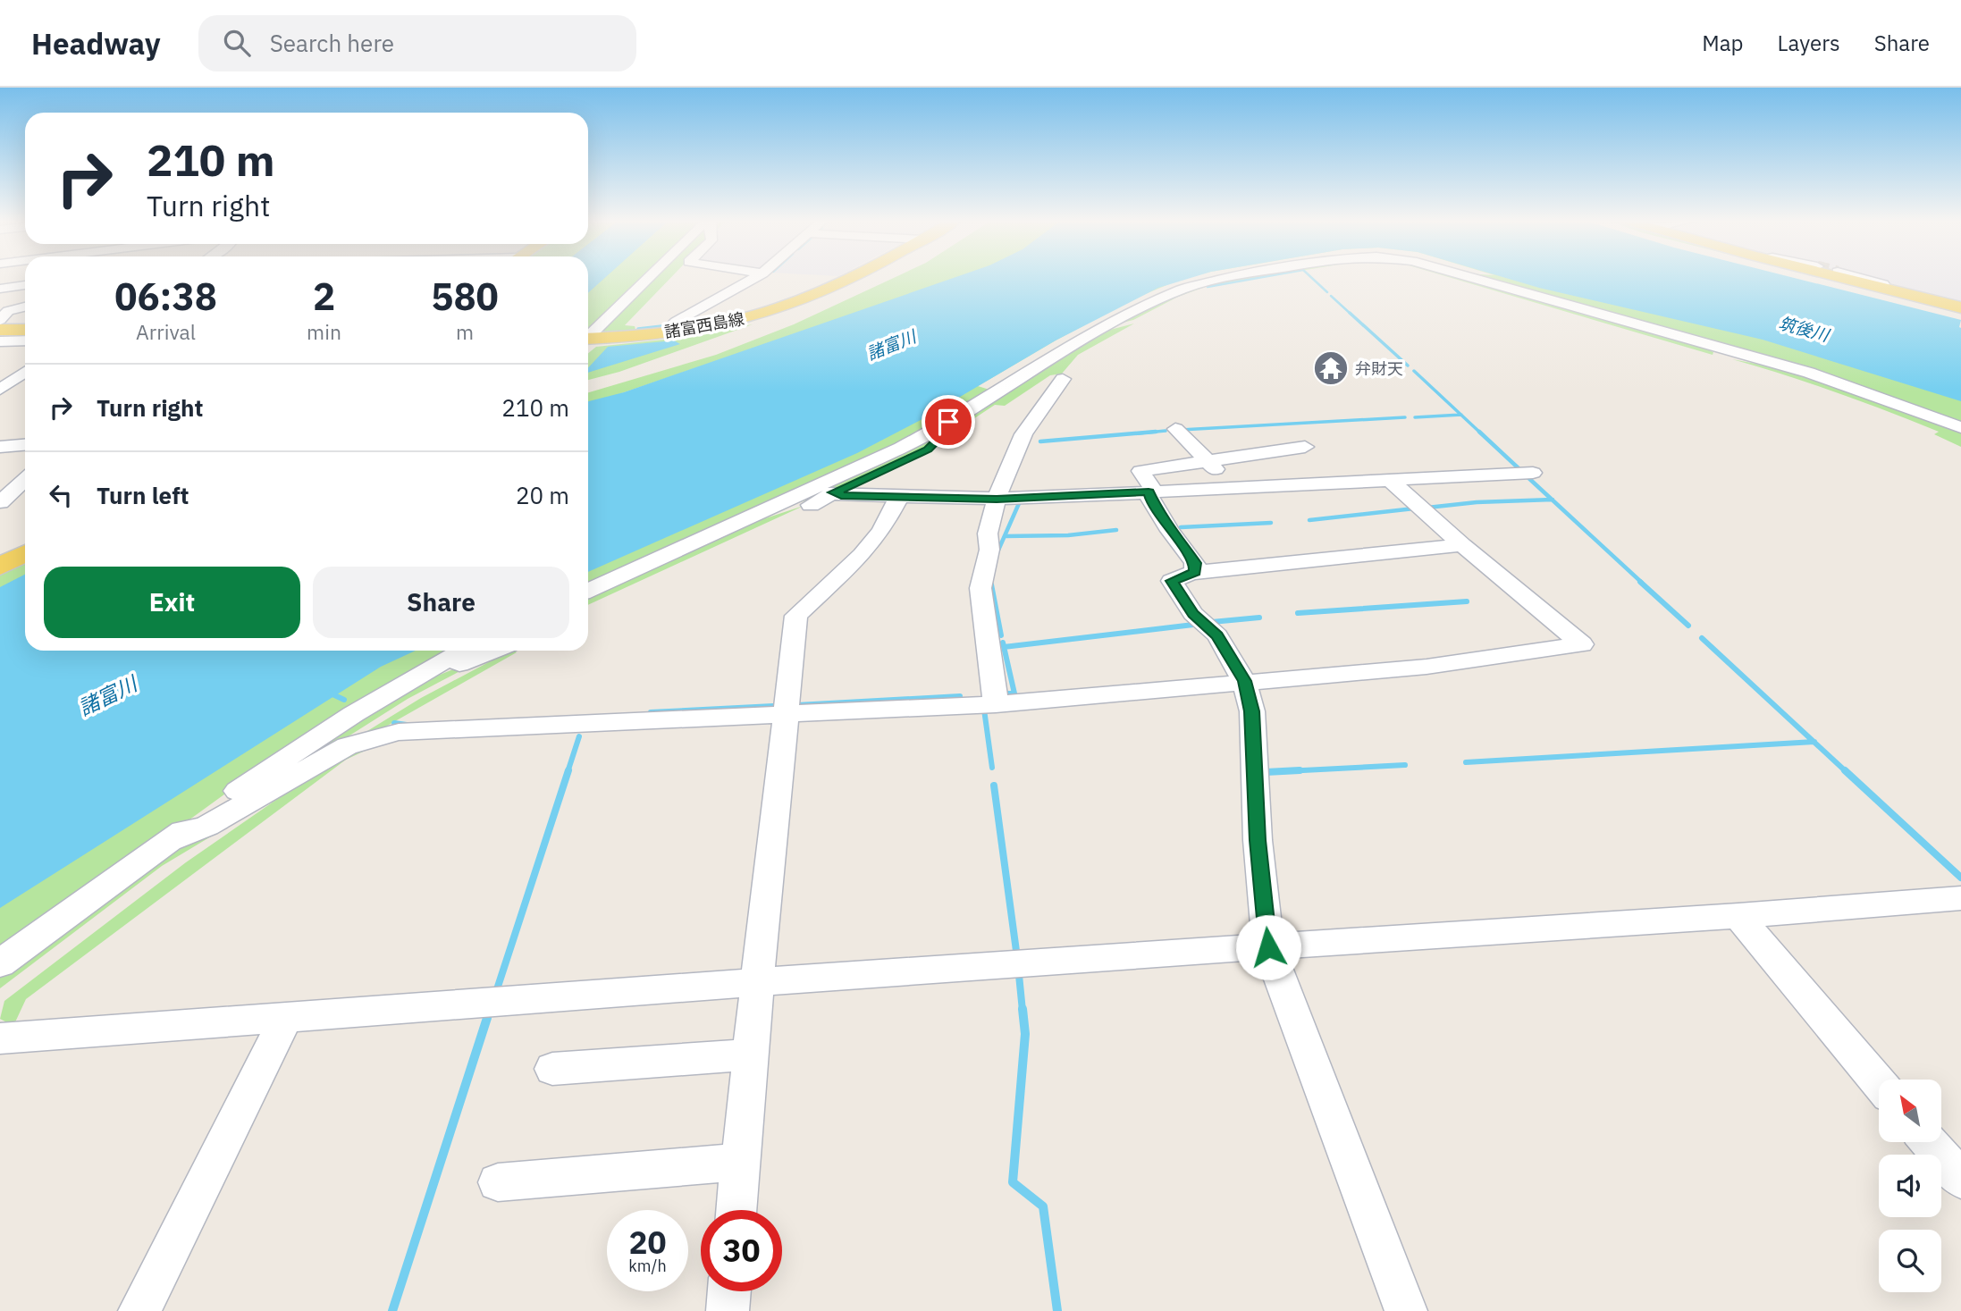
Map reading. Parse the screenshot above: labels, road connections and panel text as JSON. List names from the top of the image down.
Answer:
{
  "streets": {
    "main road": ["諸富西島線"]
  },
  "water": ["筑後川", "諸富川"],
  "places": {
    "temple": ["弁財天"]
  },
  "north": "top left",
  "page": {
    "header": "Headway",
    "search": "Search here",
    "nav": ["Map", "Layers", "Share"],
    "turn": ["210 m", "Turn right"],
    "eta": [
      "06:38",
      "Arrival",
      "2",
      "min",
      "580",
      "m"
    ],
    "list": [
      {
        "name": "Turn right",
        "value": "210 m"
      },
      {
        "name": "Turn left",
        "value": "20 m"
      }
    ],
    "buttons": ["Exit", "Share"],
    "speed": "20 km/h",
    "limit": "30"
  }
}
